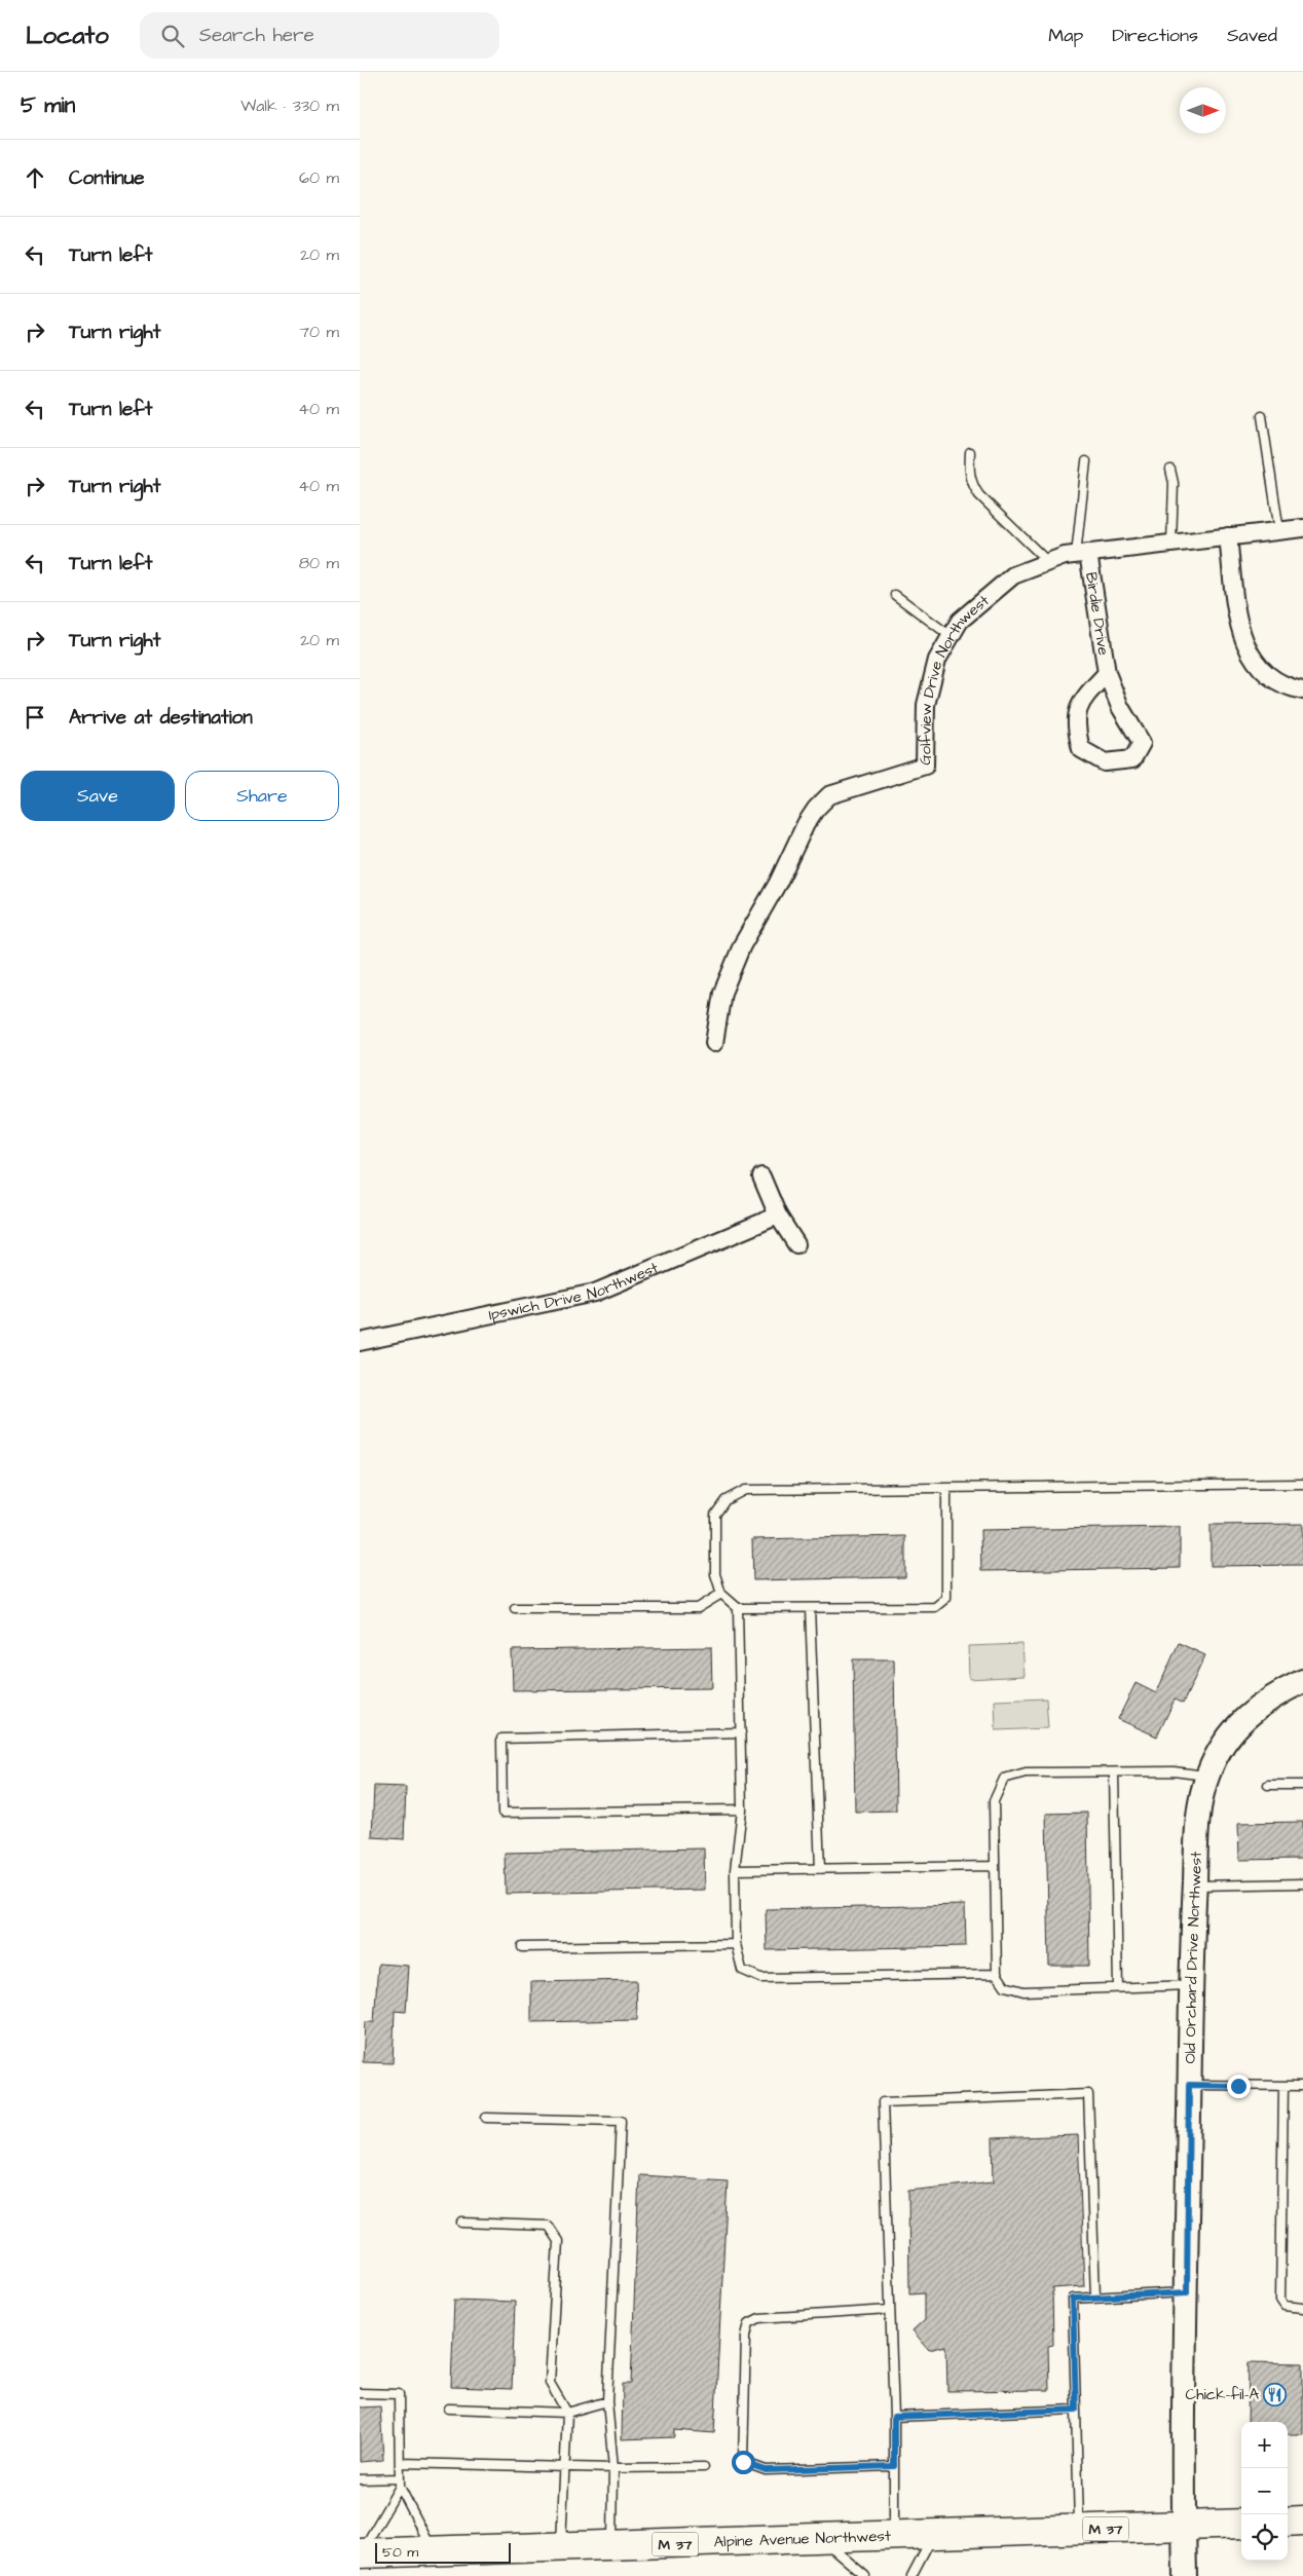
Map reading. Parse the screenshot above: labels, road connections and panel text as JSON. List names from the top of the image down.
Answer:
{
  "streets": {
    "highway": ["M 37", "Alpine Avenue Northwest"],
    "street": [
      "Birdie Drive",
      "Golfview Drive Northwest",
      "Ipswich Drive Northwest",
      "Old Orchard Drive Northwest"
    ]
  },
  "crossings": [
    ["Birdie Drive", "Golfview Drive Northwest"],
    ["Old Orchard Drive Northwest", "Alpine Avenue Northwest"]
  ],
  "places": {
    "restaurant": ["Chick-fil-A"]
  },
  "scale_bar": "50 m",
  "north": "right",
  "page": {
    "header": "Locato",
    "search": "Search here",
    "nav": ["Map", "Directions", "Saved"],
    "heading": ["5 min", "Walk · 330 m"],
    "list": [
      ["Continue", "60 m"],
      ["Turn left", "20 m"],
      ["Turn right", "70 m"],
      ["Turn left", "40 m"],
      ["Turn right", "40 m"],
      ["Turn left", "80 m"],
      ["Turn right", "20 m"],
      "Arrive at destination"
    ],
    "buttons": ["Save", "Share"],
    "map_buttons": ["+", "−"],
    "scale": "50 m"
  }
}
